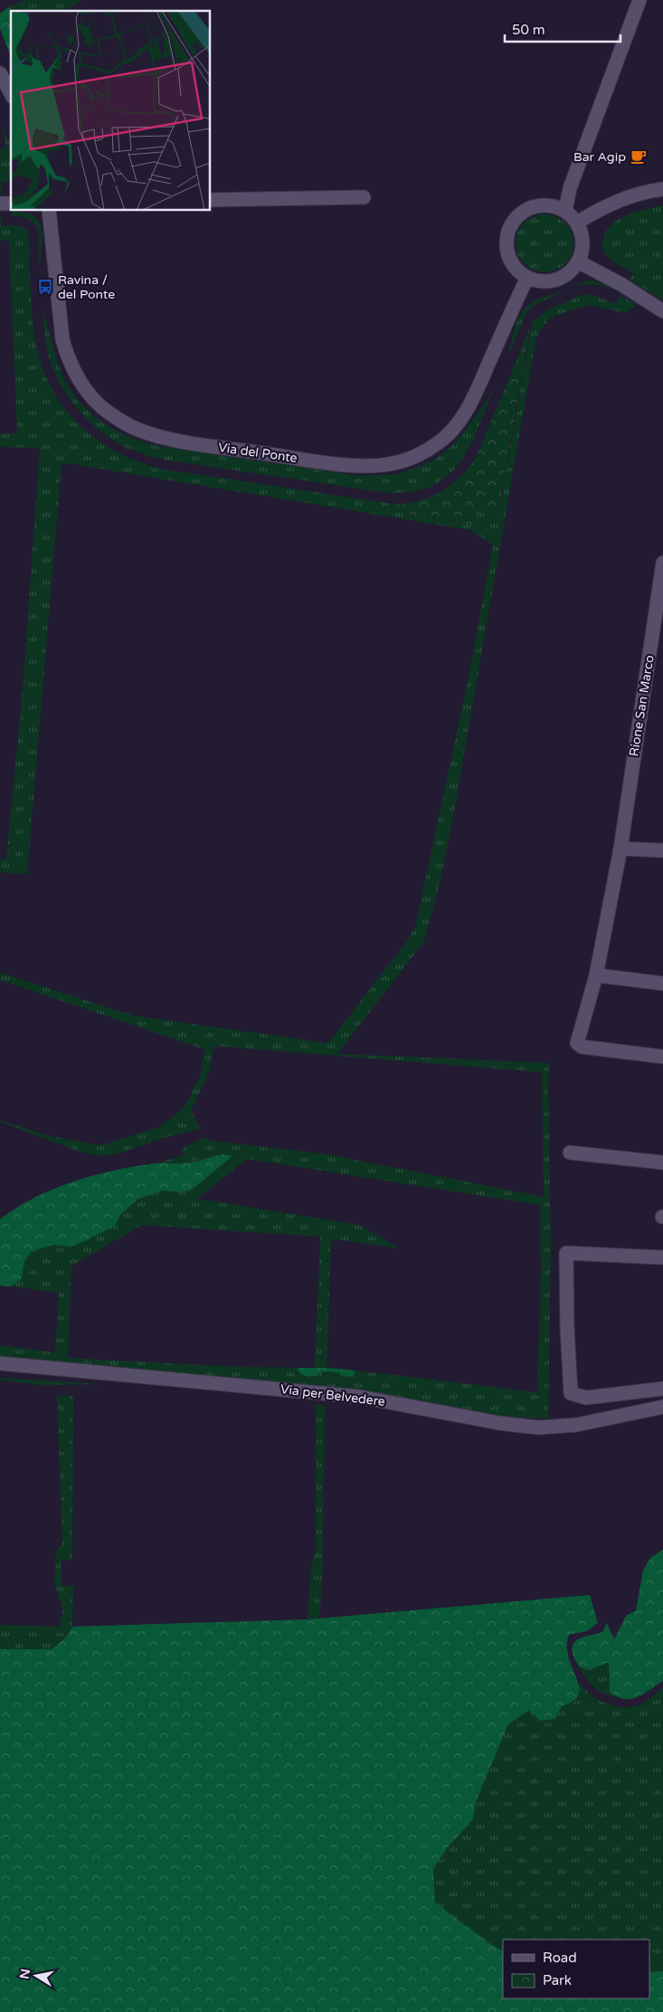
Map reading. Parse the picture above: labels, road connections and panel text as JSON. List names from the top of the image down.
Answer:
{
  "streets": {
    "street": ["Via del Ponte", "Rione San Marco", "Via per Belvedere"]
  },
  "places": {
    "cafe": ["Bar Agip"],
    "bus stop": ["Ravina / del Ponte"]
  },
  "legend": ["Road", "Park"],
  "scale_bar": "50 m",
  "north": "left"
}
